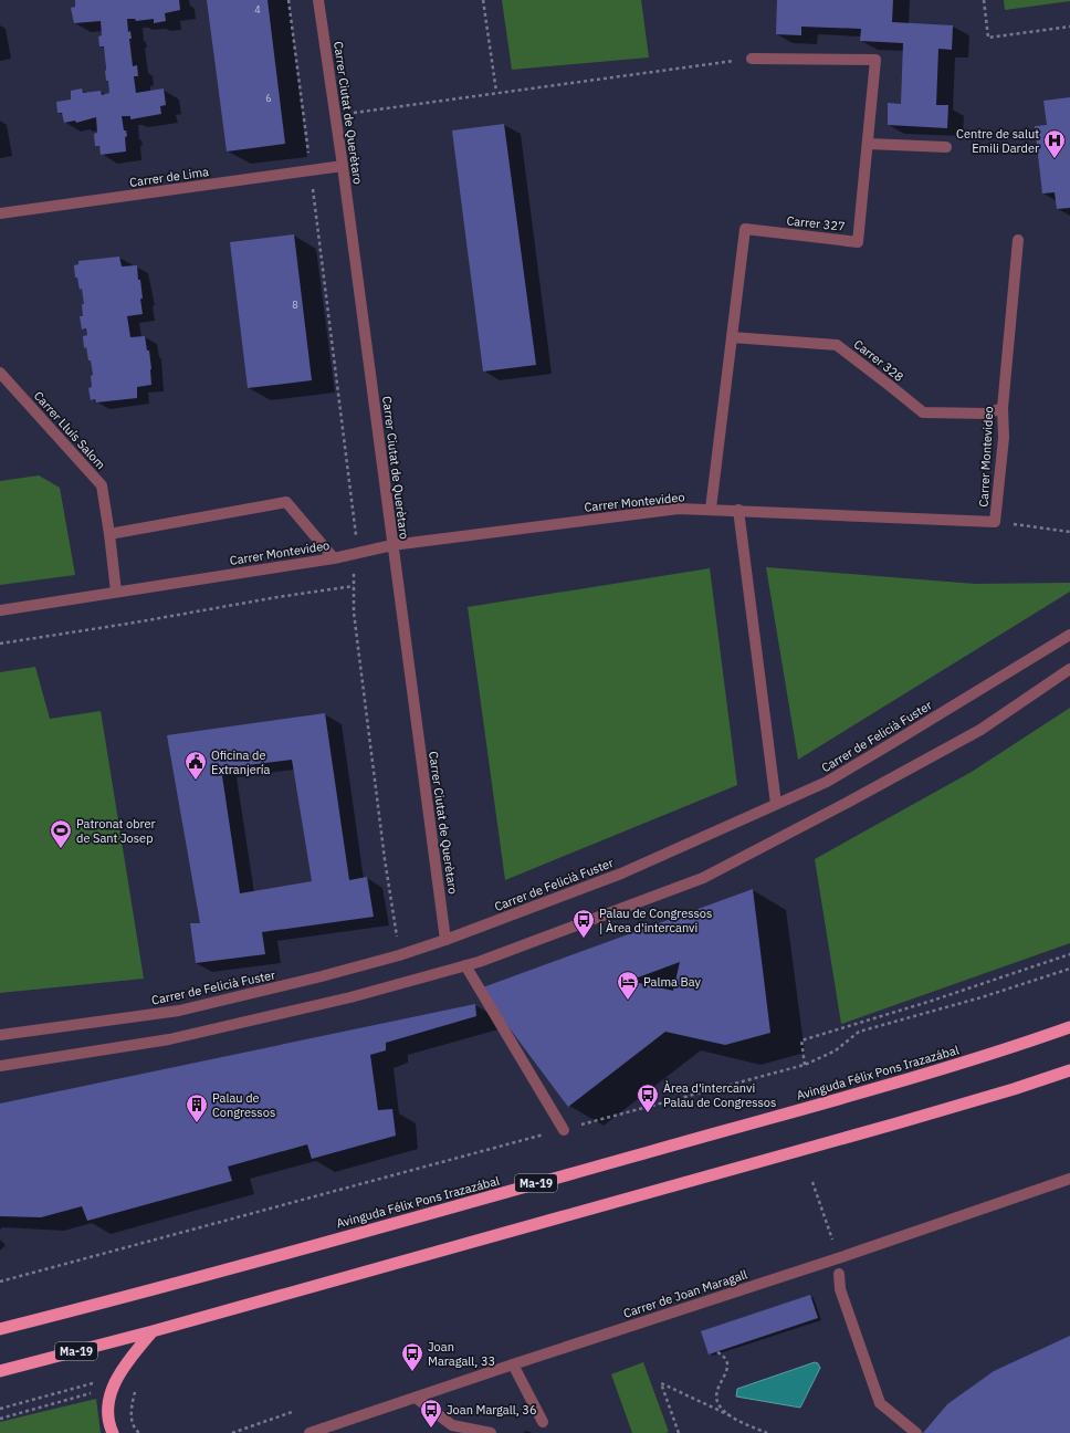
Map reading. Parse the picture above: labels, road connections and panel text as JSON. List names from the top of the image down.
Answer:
{
  "streets": {
    "highway": ["Avinguda Félix Pons Irazazábal", "Ma-19"],
    "street": [
      "Carrer Ciutat de Querètaro",
      "Carrer de Lima",
      "Carrer 327",
      "Carrer 328",
      "Carrer Lluís Salom",
      "Carrer Montevideo",
      "Carrer de Felicià Fuster",
      "Carrer de Joan Maragall"
    ]
  },
  "crossings": [
    ["Carrer Ciutat de Querètaro", "Carrer de Lima"],
    ["Carrer Ciutat de Querètaro", "Carrer Montevideo"],
    ["Carrer Ciutat de Querètaro", "Carrer de Felicià Fuster"],
    ["Carrer 327", "Carrer 328"],
    ["Carrer 327", "Carrer Montevideo"],
    ["Carrer 328", "Carrer Montevideo"],
    ["Carrer Lluís Salom", "Carrer Montevideo"]
  ],
  "places": {
    "hospital": ["Centre de salut Emili Darder"],
    "public building": ["Oficina de Extranjería"],
    "sports": ["Patronat obrer de Sant Josep"],
    "bus stop": [
      "Palau de Congressos | Àrea d'intercanvi",
      "Àrea d'intercanvi Palau de Congressos",
      "Joan Maragall, 33",
      "Joan Margall, 36"
    ],
    "hotel": ["Palma Bay"],
    "building": ["Palau de Congressos"]
  },
  "house_numbers": ["4", "6", "8"]
}
